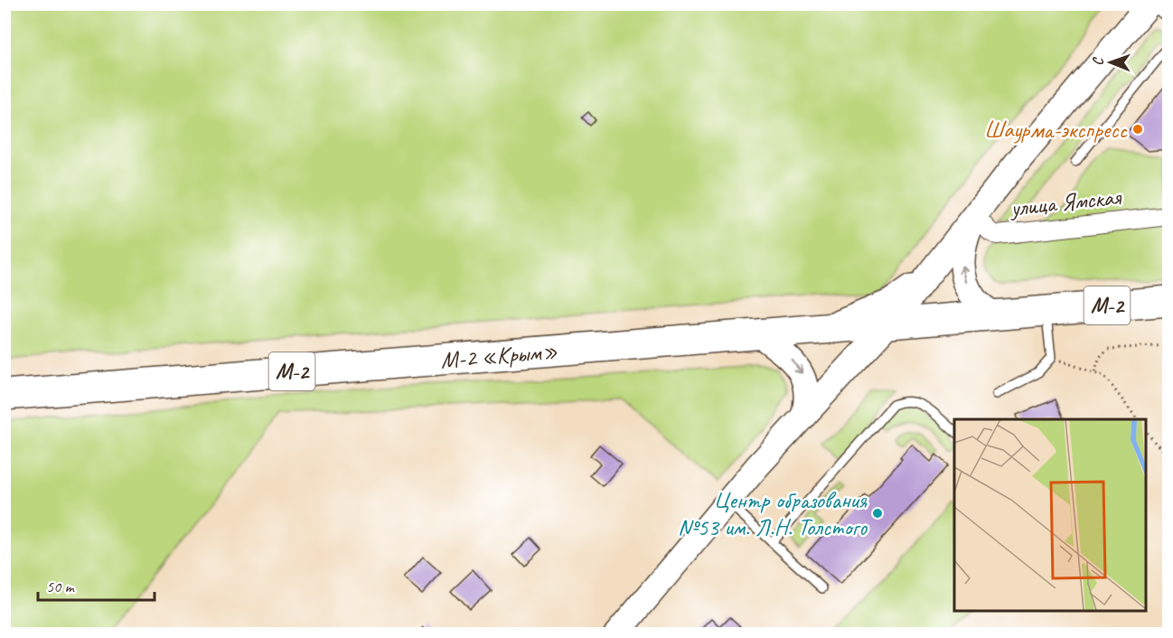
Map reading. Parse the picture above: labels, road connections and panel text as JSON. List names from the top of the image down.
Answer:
{
  "streets": {
    "highway": ["М-2", "М-2 «Крым»"],
    "street": ["улица Ямская"]
  },
  "crossings": [
    ["М-2", "М-2 «Крым»"]
  ],
  "places": ["Шаурма-экспресс", "Центр образования №53 им. Л.Н. Толстого"],
  "scale_bar": "50 m",
  "north": "left"
}
